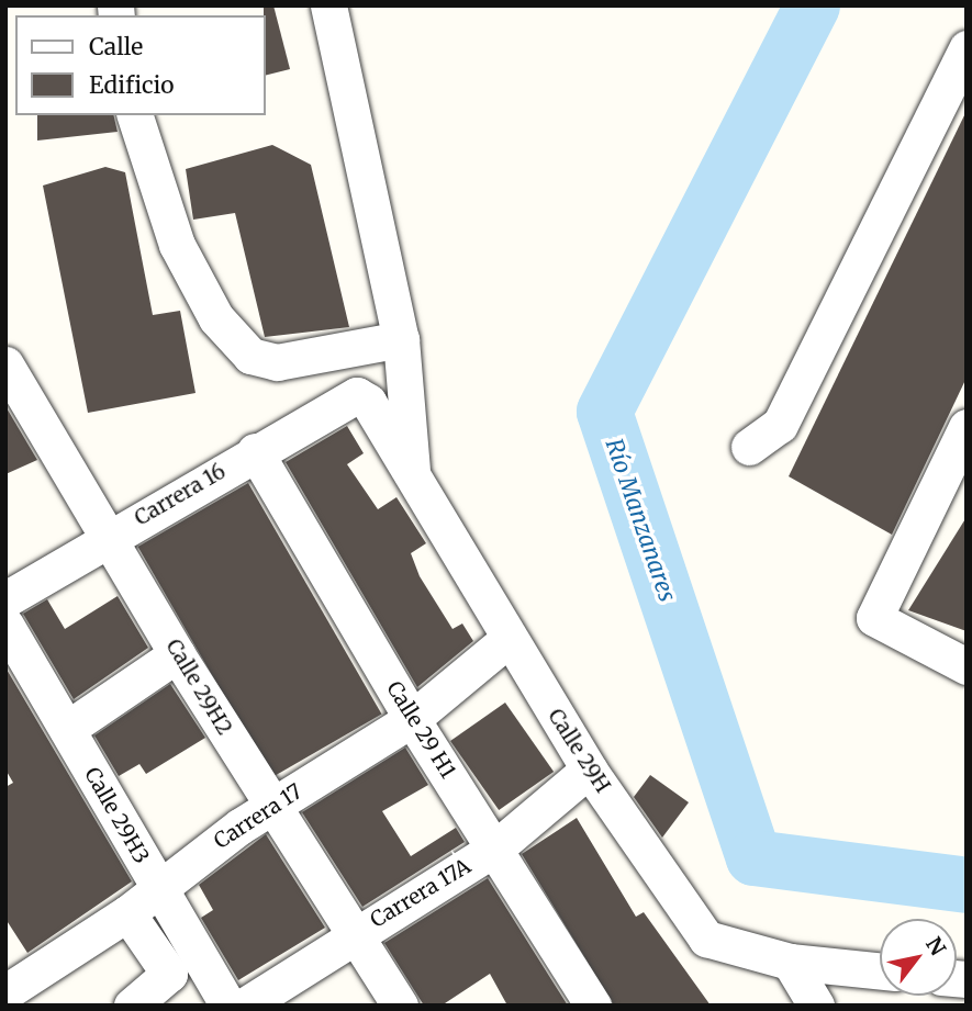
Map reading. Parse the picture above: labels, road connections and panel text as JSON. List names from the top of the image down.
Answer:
{
  "streets": {
    "street": [
      "Carrera 16",
      "Calle 29H2",
      "Calle 29 H1",
      "Calle 29H",
      "Calle 29H3",
      "Carrera 17",
      "Carrera 17A"
    ]
  },
  "crossings": [
    ["Carrera 16", "Calle 29H2"],
    ["Carrera 16", "Calle 29 H1"],
    ["Carrera 16", "Calle 29H"],
    ["Calle 29H2", "Carrera 17"],
    ["Calle 29H2", "Carrera 17A"],
    ["Calle 29 H1", "Carrera 17"],
    ["Calle 29 H1", "Carrera 17A"],
    ["Calle 29H", "Carrera 17"],
    ["Calle 29H", "Carrera 17A"],
    ["Calle 29H3", "Carrera 17"]
  ],
  "water": ["Río Manzanares"],
  "legend": ["Calle", "Edificio"],
  "north": "top right"
}
